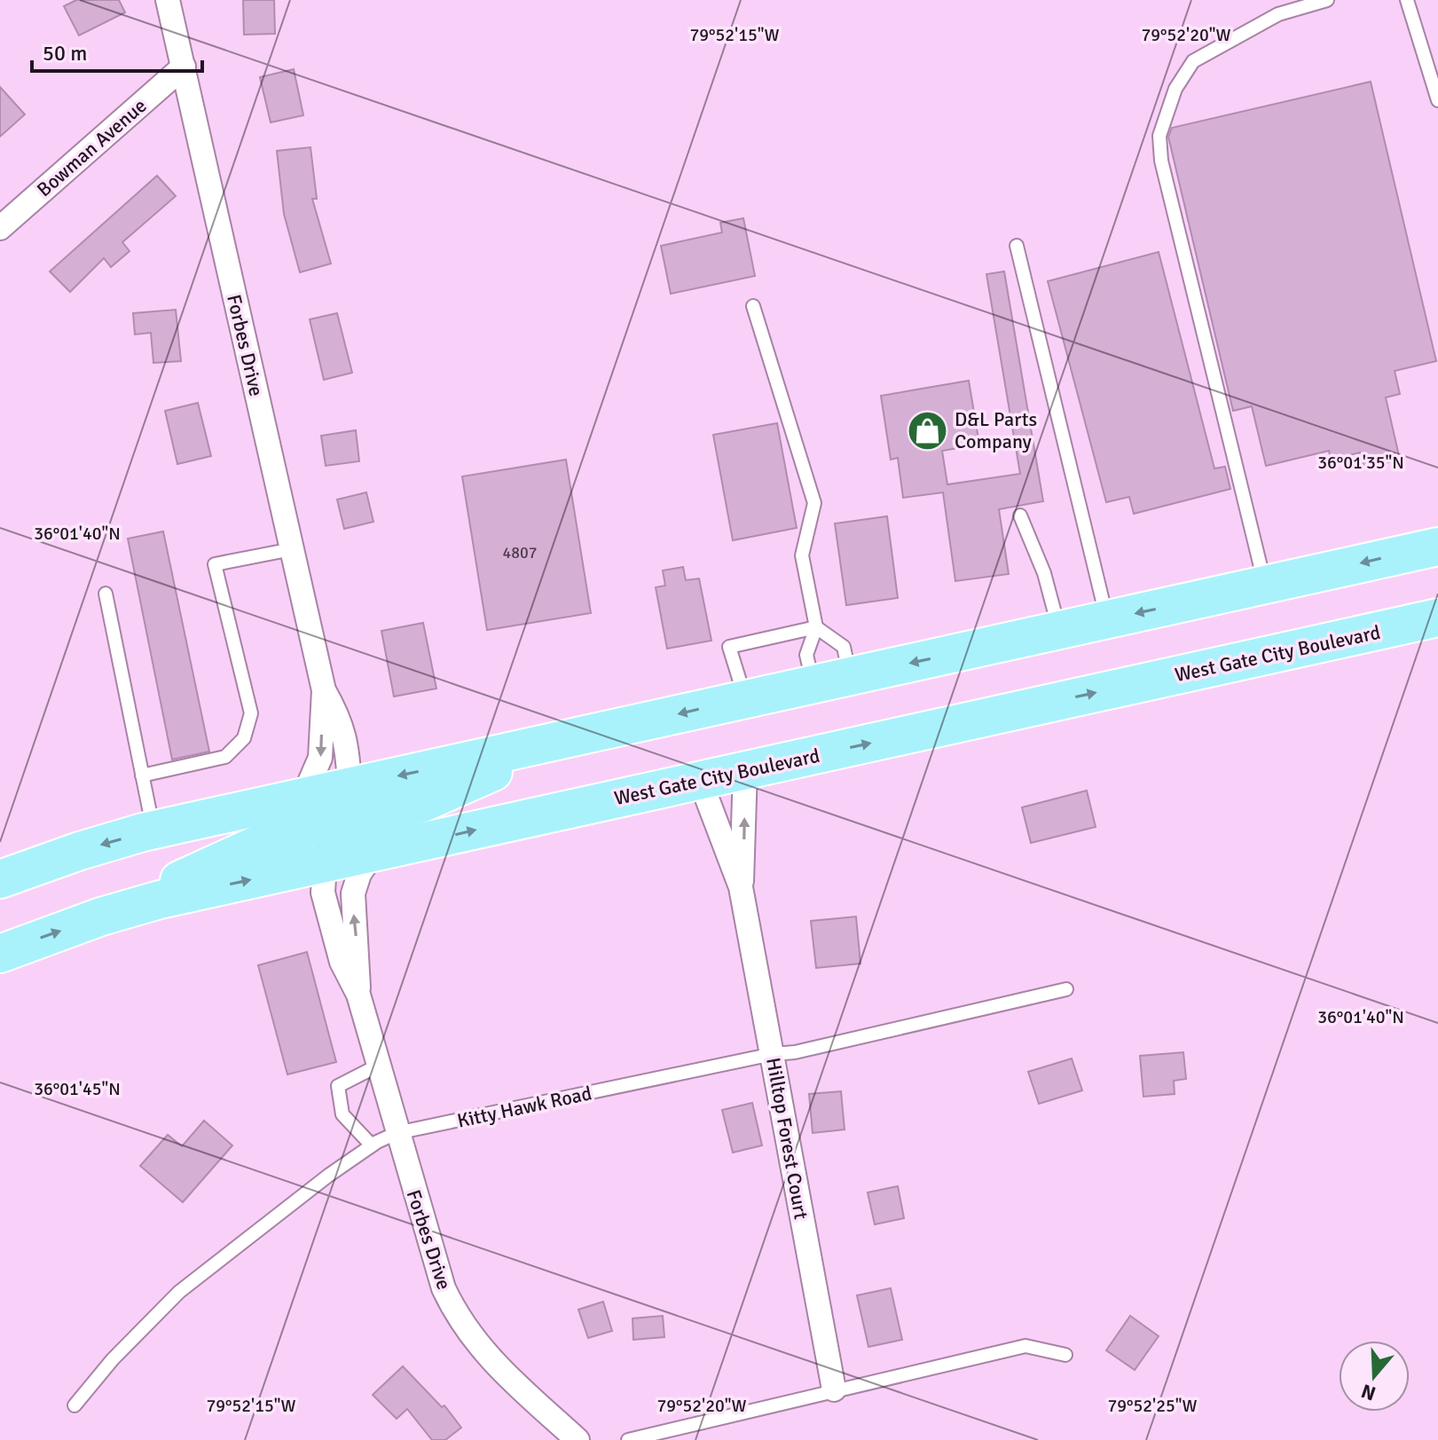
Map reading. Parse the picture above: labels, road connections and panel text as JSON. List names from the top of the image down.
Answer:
{
  "streets": {
    "main road": ["West Gate City Boulevard"],
    "street": ["Bowman Avenue", "Forbes Drive", "Hilltop Forest Court"],
    "lane": ["Kitty Hawk Road"]
  },
  "crossings": [
    ["Bowman Avenue", "Forbes Drive"],
    ["Forbes Drive", "West Gate City Boulevard"],
    ["Forbes Drive", "Kitty Hawk Road"],
    ["West Gate City Boulevard", "Hilltop Forest Court"],
    ["Kitty Hawk Road", "Hilltop Forest Court"]
  ],
  "places": {
    "shop": ["D&L Parts Company"]
  },
  "house_numbers": ["4807"],
  "scale_bar": "50 m",
  "north": "bottom",
  "coordinates": [
    "79°52'15\"W",
    "79°52'20\"W",
    "36°01'35\"N",
    "36°01'40\"N",
    "36°01'45\"N",
    "79°52'25\"W"
  ]
}
